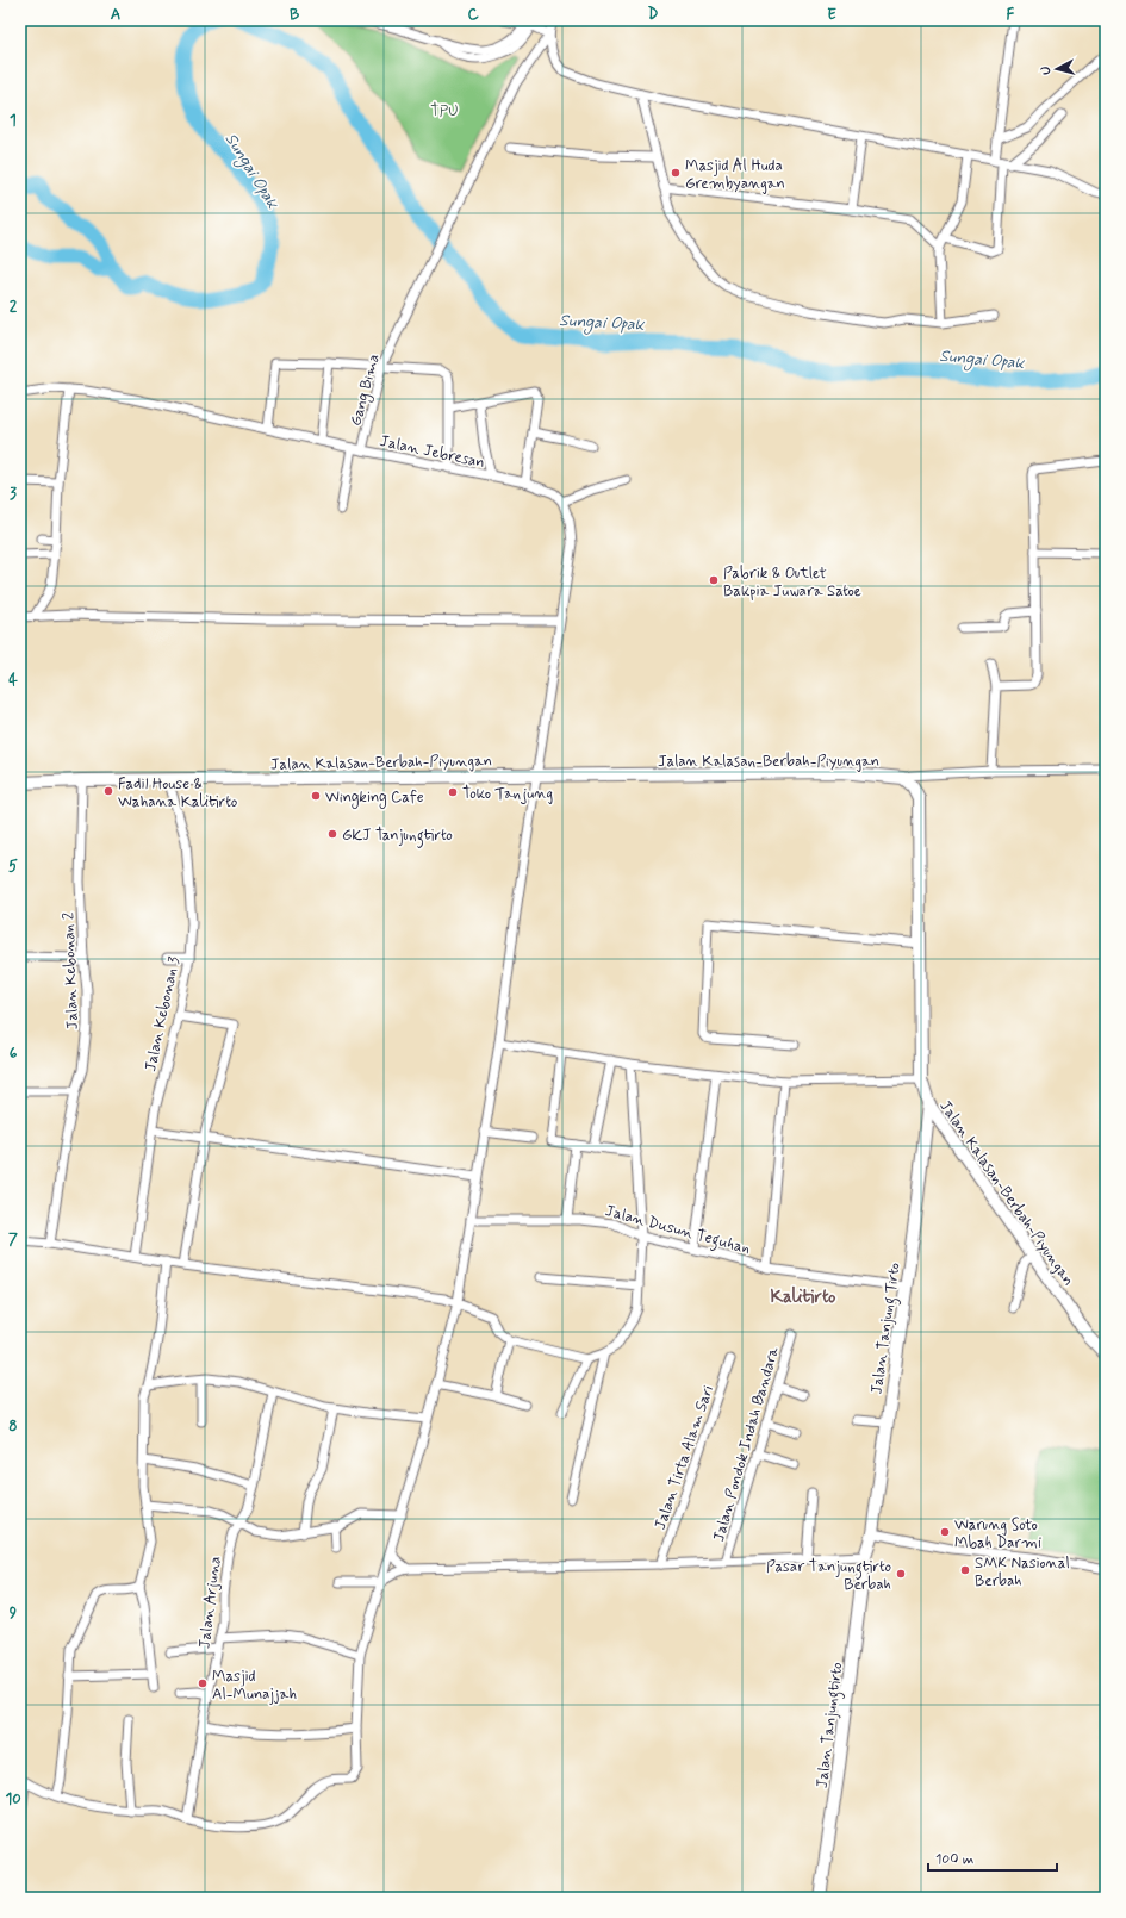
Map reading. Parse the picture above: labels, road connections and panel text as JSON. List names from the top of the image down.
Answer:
{
  "streets": {
    "street": [
      "Gang Bima",
      "Jalan Jebresan",
      "Jalan Kalasan-Berbah-Piyungan",
      "Jalan Kebonan 2",
      "Jalan Kebonan 3",
      "Jalan Dusun Teguhan",
      "Jalan Tanjung Tirto",
      "Jalan Pondok Indah Bandara",
      "Jalan Tirta Alam Sari",
      "Jalan Arjuna",
      "Jalan Tanjungtirto"
    ]
  },
  "crossings": [
    ["Gang Bima", "Jalan Jebresan"],
    ["Jalan Kalasan-Berbah-Piyungan", "Jalan Kebonan 2"],
    ["Jalan Kalasan-Berbah-Piyungan", "Jalan Kebonan 3"],
    ["Jalan Kalasan-Berbah-Piyungan", "Jalan Tanjung Tirto"],
    ["Jalan Dusun Teguhan", "Jalan Tanjung Tirto"],
    ["Jalan Tanjung Tirto", "Jalan Tanjungtirto"]
  ],
  "districts": ["Kalitirto"],
  "water": ["Sungai Opak"],
  "parks": ["TPU"],
  "places": [
    "Masjid Al Huda Grembyangan",
    "Pabrik & Outlet Bakpia Juwara Satoe",
    "Fadil House & Wahana Kalitirto",
    "Toko Tanjung",
    "Wingking Cafe",
    "GKJ Tanjungtirto",
    "Warung Soto Mbah Darmi",
    "SMK Nasional Berbah",
    "Pasar Tanjungtirto Berbah",
    "Masjid Al-Munajjah"
  ],
  "scale_bar": "100 m",
  "north": "left",
  "grid": {
    "columns": [
      "A",
      "B",
      "C",
      "D",
      "E",
      "F"
    ],
    "rows": [
      "1",
      "2",
      "3",
      "4",
      "5",
      "6",
      "7",
      "8",
      "9",
      "10"
    ]
  }
}
